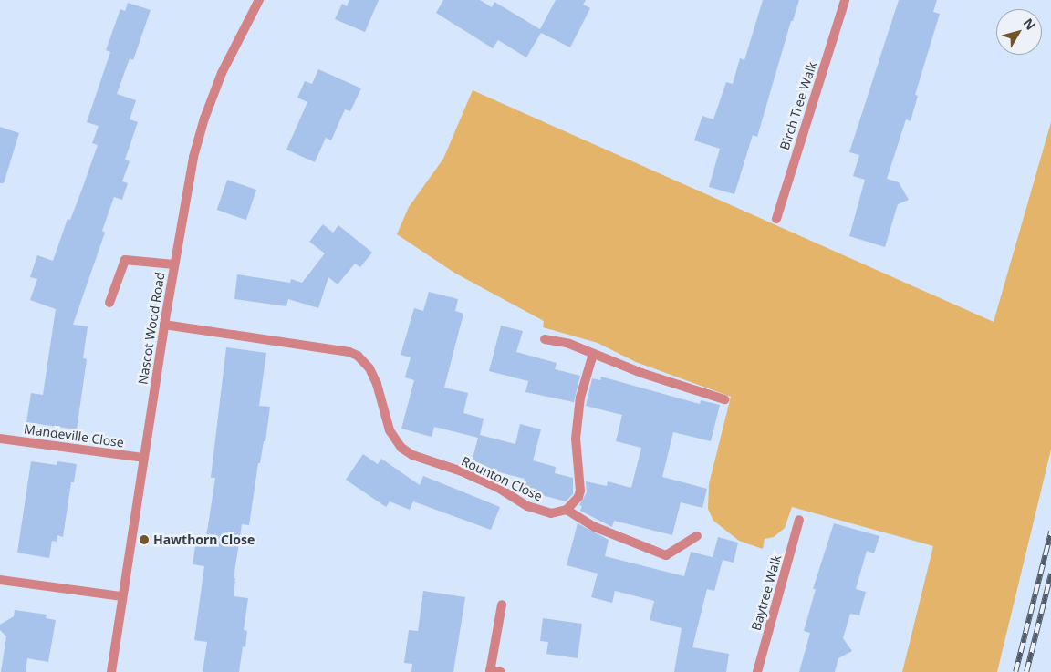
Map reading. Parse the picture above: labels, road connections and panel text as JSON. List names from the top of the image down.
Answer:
{
  "streets": {
    "street": [
      "Birch Tree Walk",
      "Nascot Wood Road",
      "Mandeville Close",
      "Rounton Close",
      "Baytree Walk"
    ]
  },
  "crossings": [
    ["Nascot Wood Road", "Mandeville Close"],
    ["Nascot Wood Road", "Rounton Close"]
  ],
  "places": ["Hawthorn Close"],
  "north": "top right"
}
